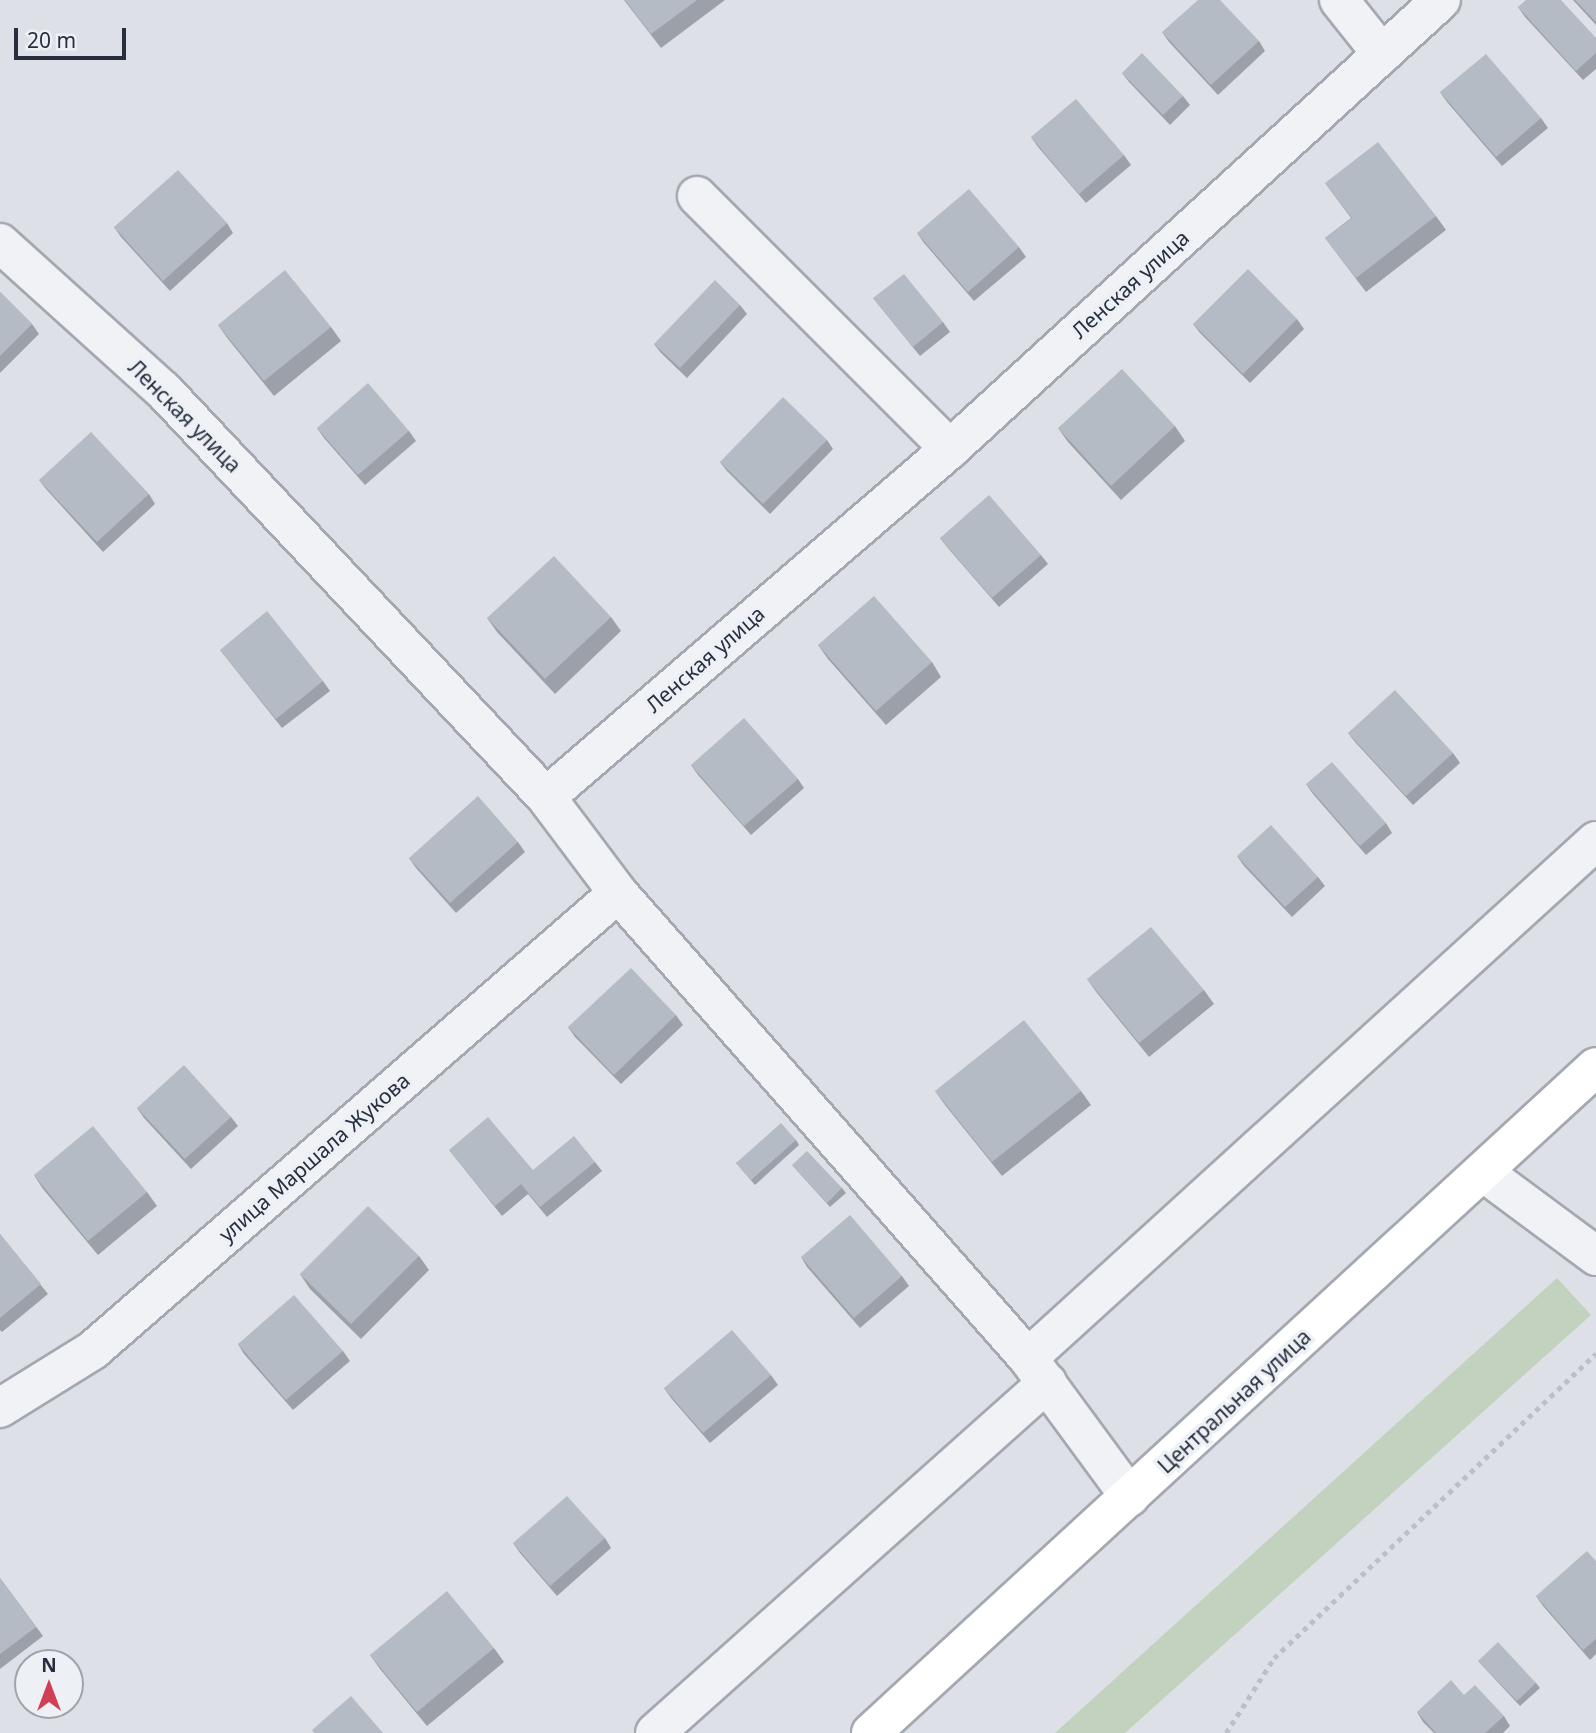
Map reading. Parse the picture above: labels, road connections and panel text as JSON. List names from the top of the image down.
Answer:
{
  "streets": {
    "main road": ["Центральная улица"],
    "street": ["Ленская улица", "улица Маршала Жукова"]
  },
  "scale_bar": "20 m",
  "north": "top"
}
